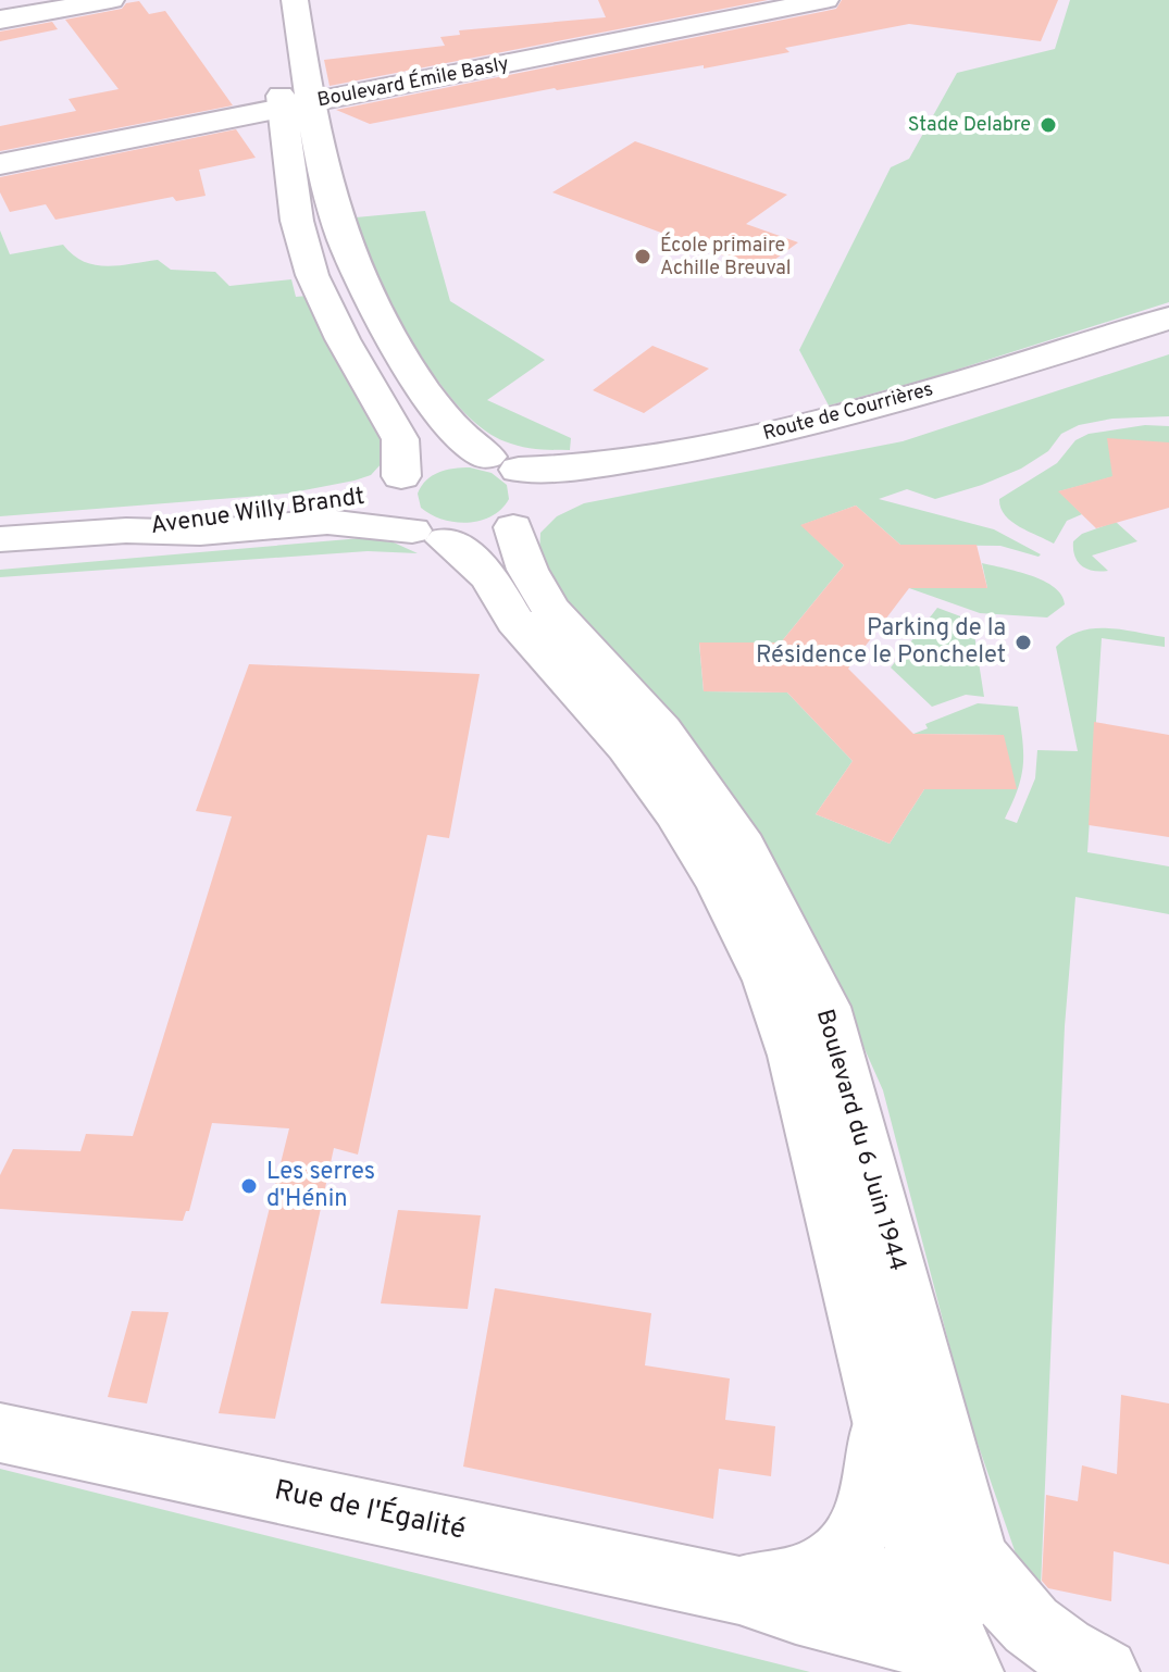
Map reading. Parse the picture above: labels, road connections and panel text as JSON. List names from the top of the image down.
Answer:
{
  "streets": {
    "main road": [
      "Boulevard Émile Basly",
      "Route de Courrières",
      "Avenue Willy Brandt",
      "Boulevard du 6 Juin 1944",
      "Rue de l'Égalité"
    ]
  },
  "crossings": [
    ["Route de Courrières", "Avenue Willy Brandt"],
    ["Route de Courrières", "Boulevard du 6 Juin 1944"],
    ["Avenue Willy Brandt", "Boulevard du 6 Juin 1944"],
    ["Boulevard du 6 Juin 1944", "Rue de l'Égalité"]
  ],
  "places": [
    "Stade Delabre",
    "École primaire Achille Breuval",
    "Parking de la Résidence le Ponchelet",
    "Les serres d'Hénin"
  ]
}
